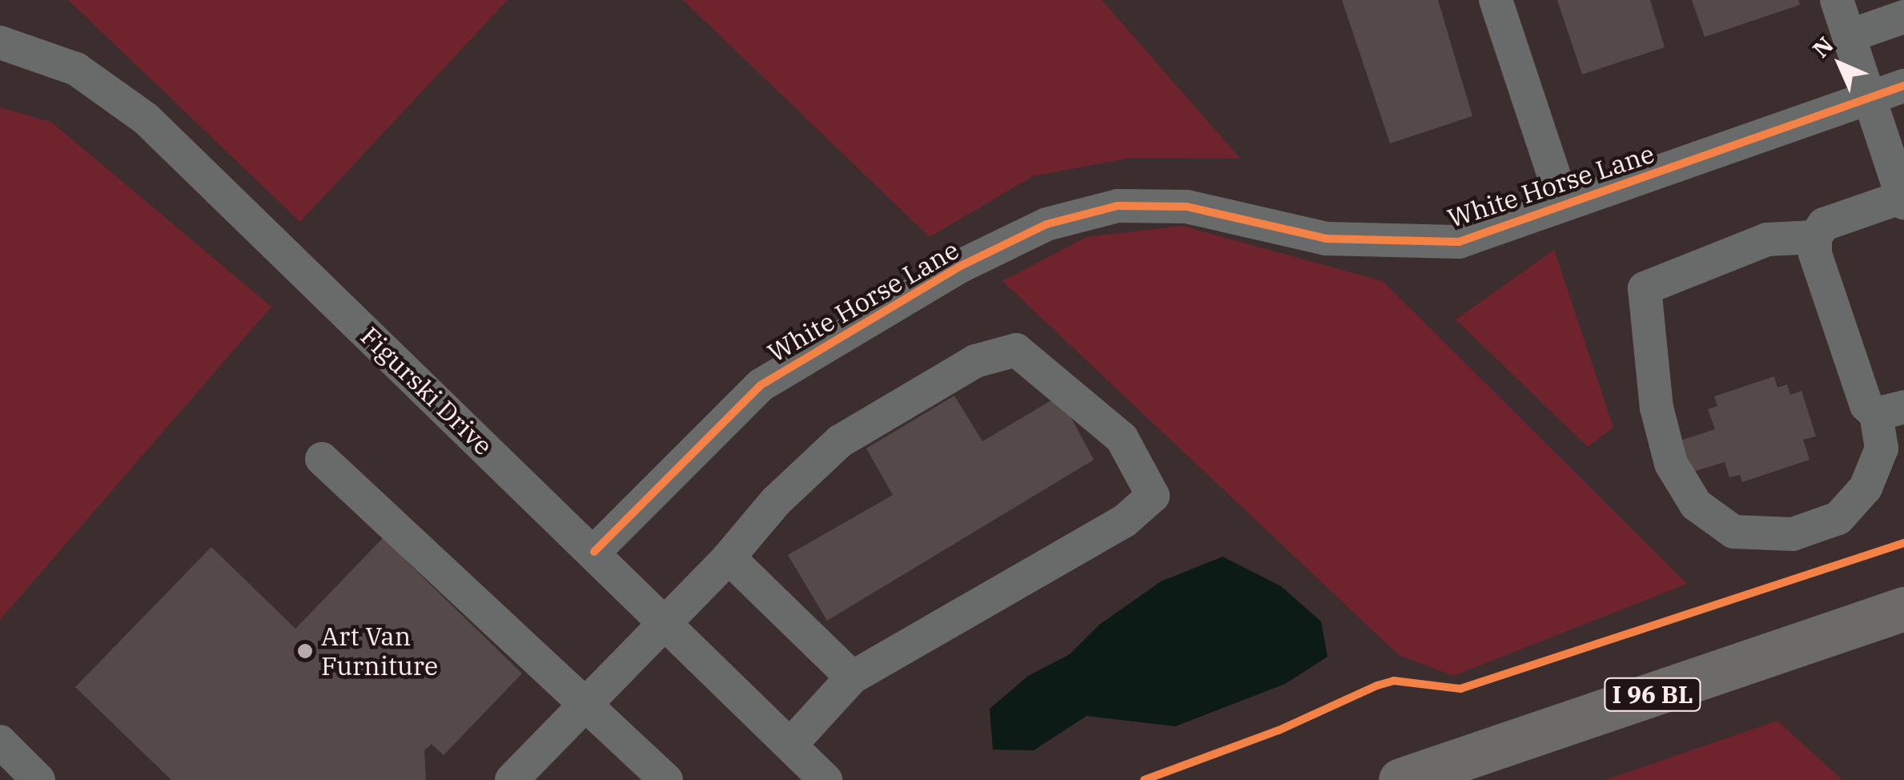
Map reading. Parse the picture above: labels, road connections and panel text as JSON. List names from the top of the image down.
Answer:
{
  "streets": {
    "main road": ["I 96 BL"],
    "street": ["White Horse Lane", "Figurski Drive"]
  },
  "crossings": [
    ["White Horse Lane", "Figurski Drive"]
  ],
  "places": ["Art Van Furniture"],
  "north": "top left"
}
